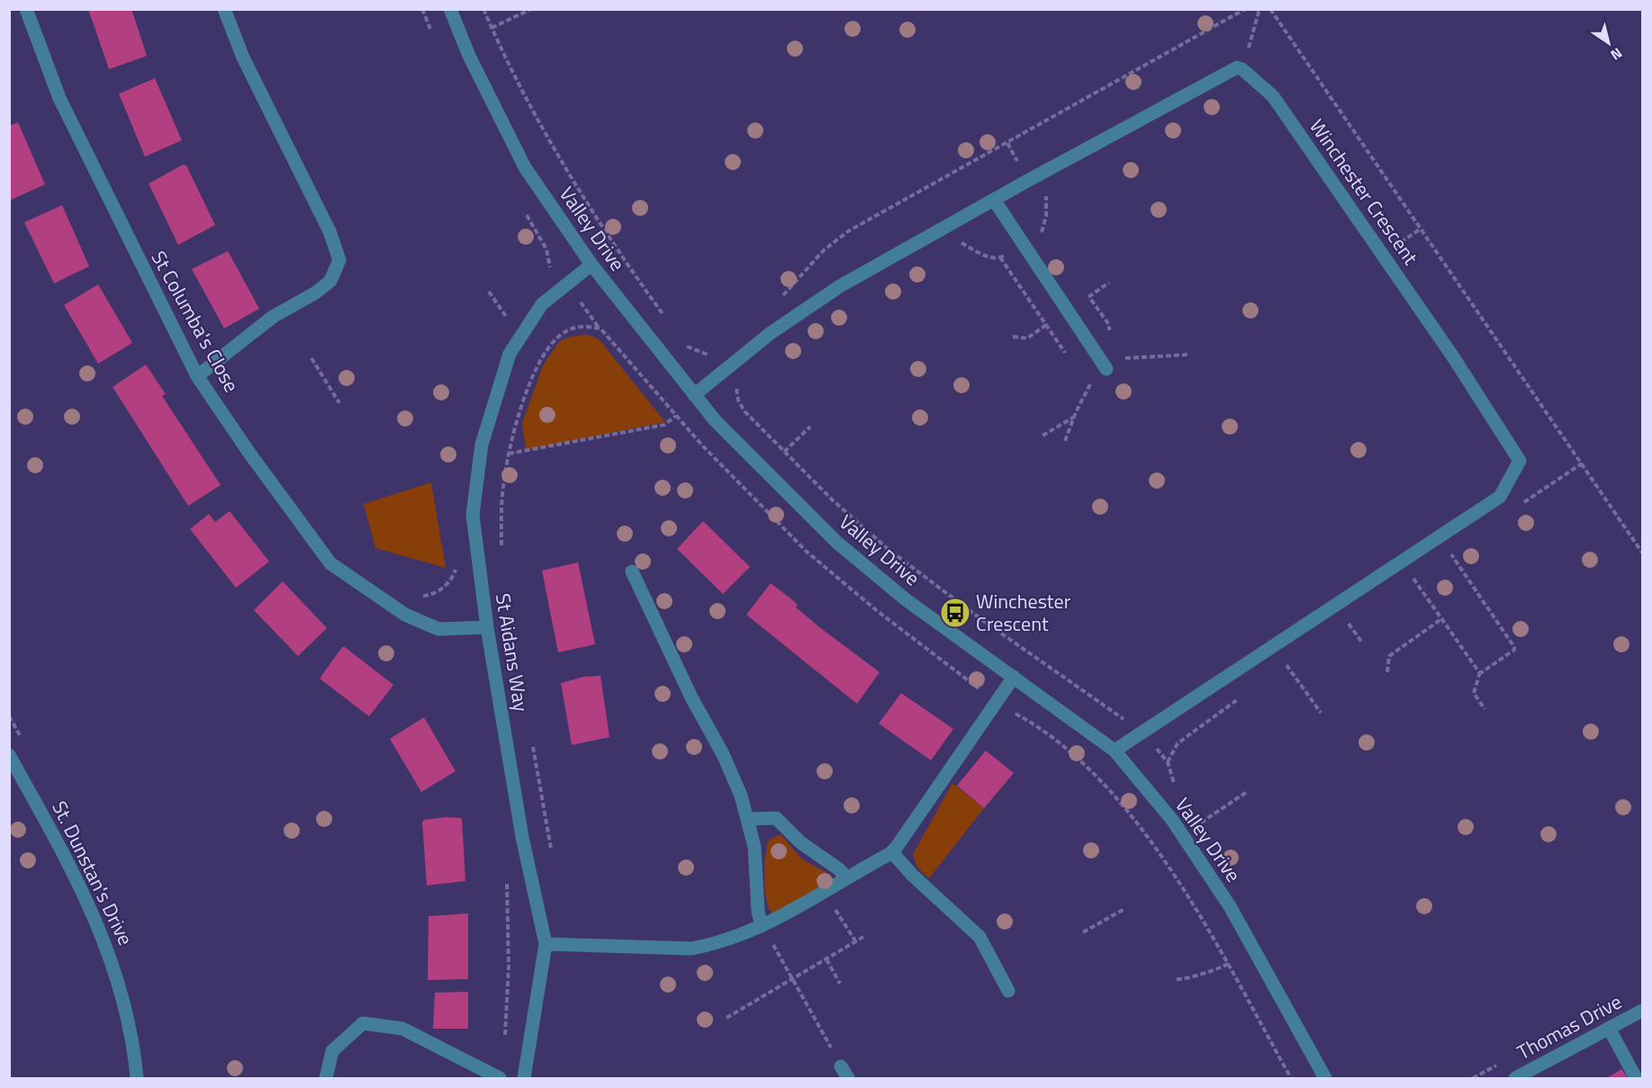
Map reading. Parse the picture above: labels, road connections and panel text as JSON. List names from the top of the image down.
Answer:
{
  "streets": {
    "street": [
      "Winchester Crescent",
      "Valley Drive",
      "St Columba's Close",
      "St Aidans Way",
      "St. Dunstan's Drive",
      "Thomas Drive"
    ]
  },
  "crossings": [
    ["Winchester Crescent", "Valley Drive"],
    ["Valley Drive", "St Aidans Way"],
    ["St Columba's Close", "St Aidans Way"]
  ],
  "places": {
    "bus stop": ["Winchester Crescent"]
  },
  "north": "bottom right"
}
